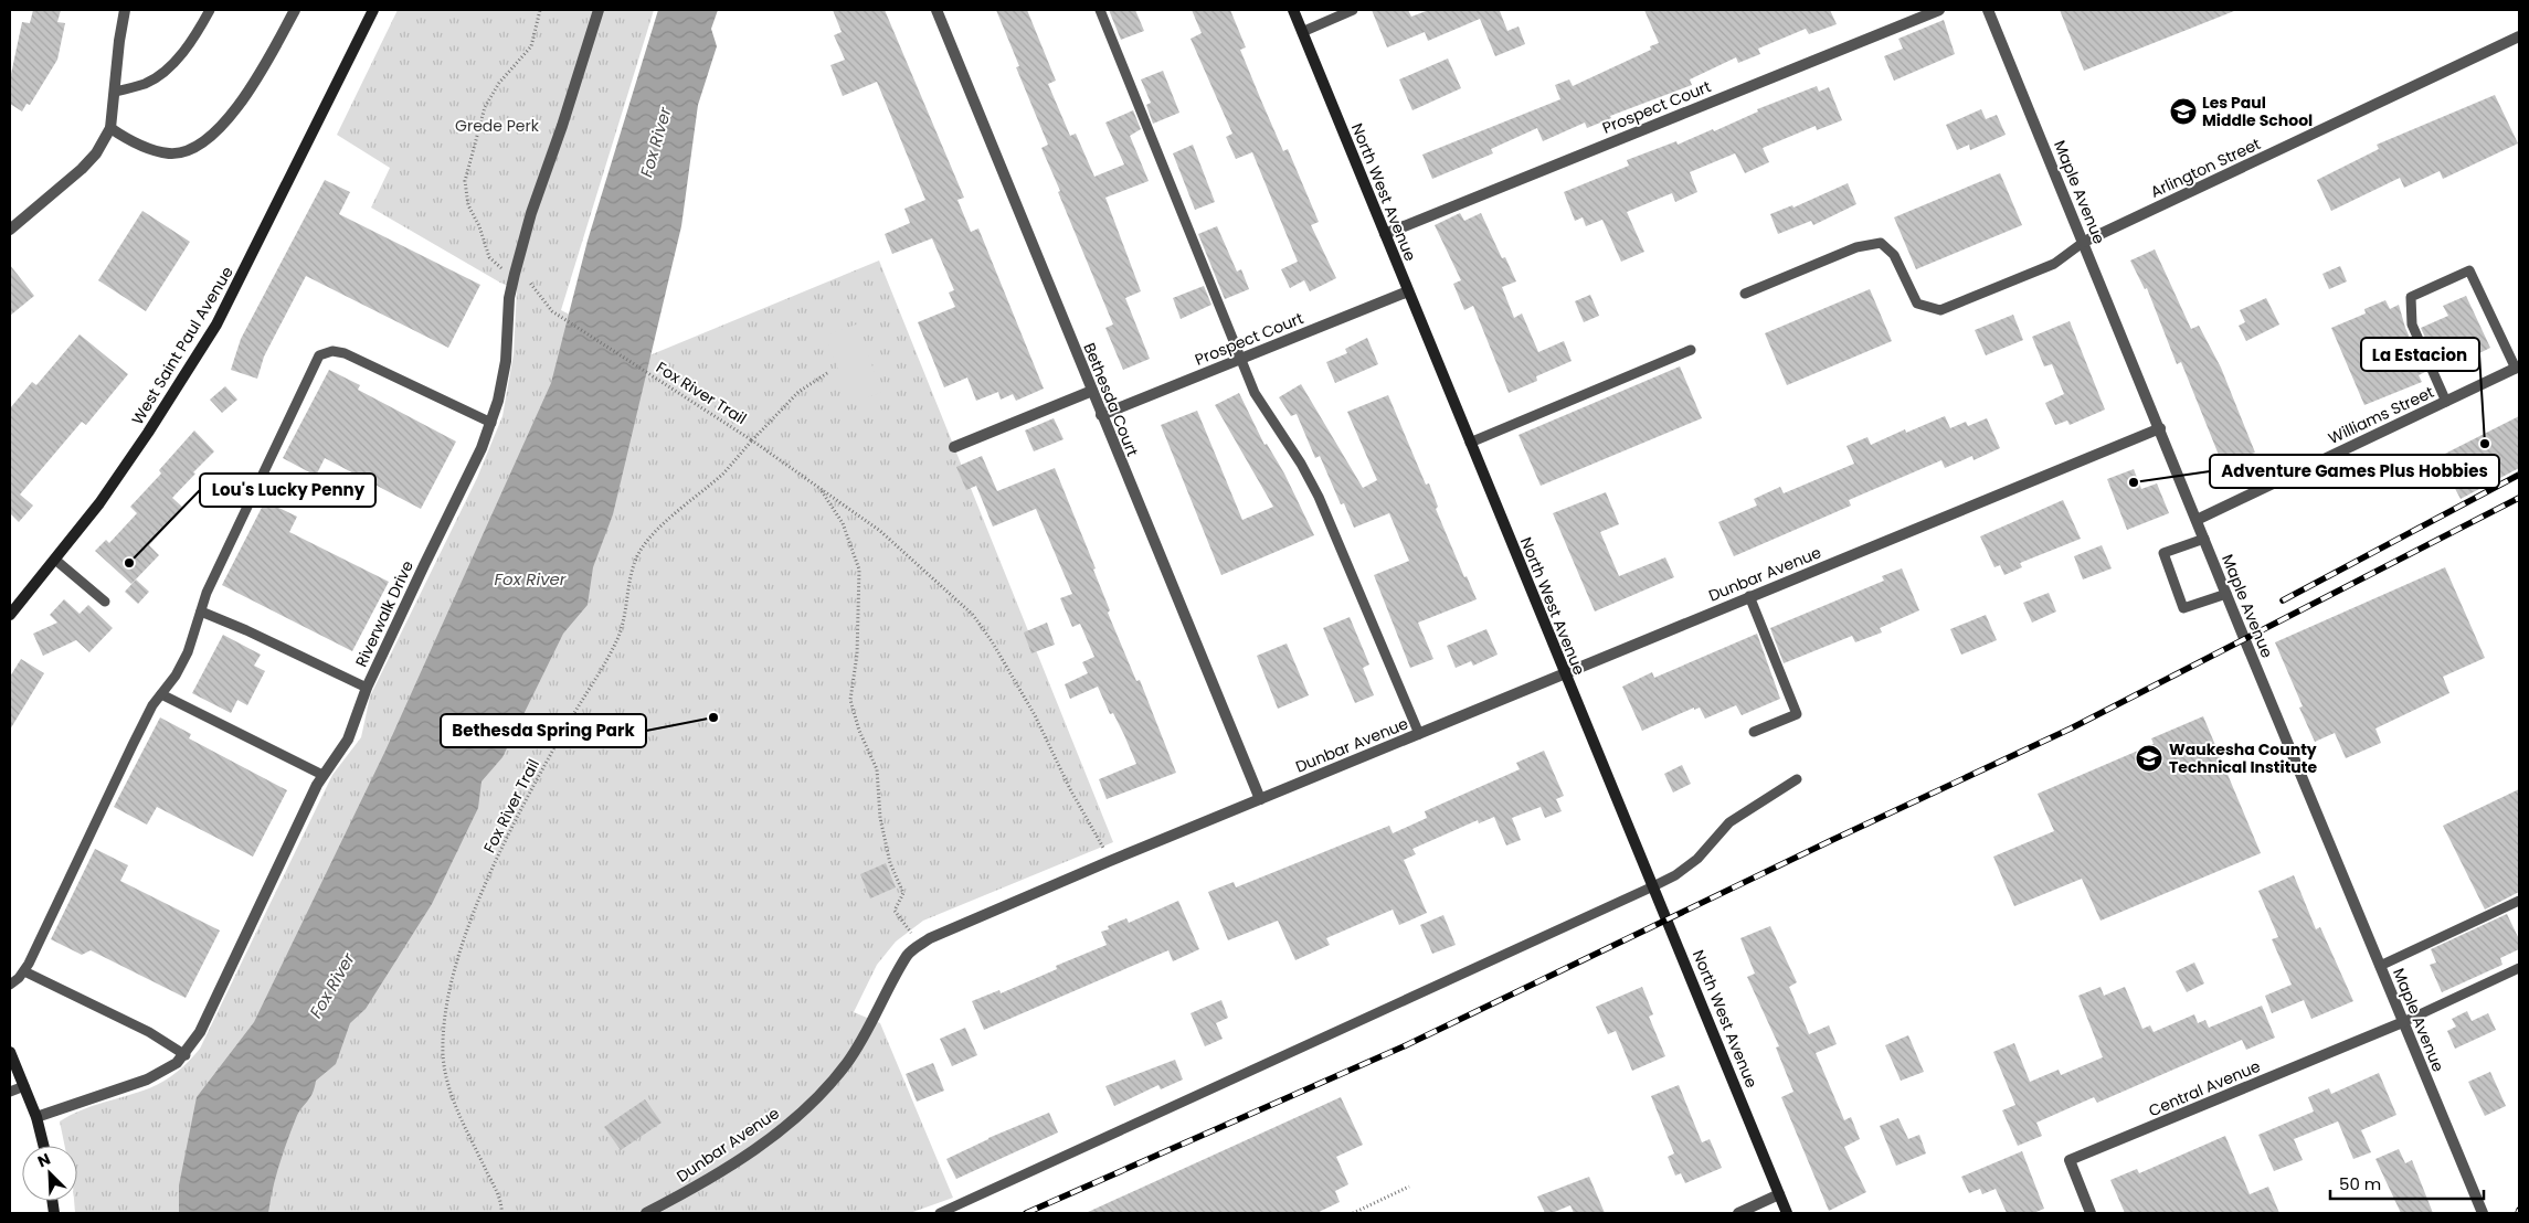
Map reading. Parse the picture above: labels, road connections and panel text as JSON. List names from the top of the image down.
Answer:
{
  "streets": {
    "street": [
      "Prospect Court",
      "Arlington Street",
      "North West Avenue",
      "Maple Avenue",
      "West Saint Paul Avenue",
      "Bethesda Court",
      "Williams Street",
      "Dunbar Avenue",
      "Riverwalk Drive",
      "Central Avenue"
    ],
    "path": ["Fox River Trail"]
  },
  "crossings": [
    ["Prospect Court", "North West Avenue"],
    ["Prospect Court", "Bethesda Court"],
    ["Arlington Street", "Maple Avenue"],
    ["North West Avenue", "Dunbar Avenue"],
    ["Maple Avenue", "Williams Street"],
    ["Maple Avenue", "Dunbar Avenue"],
    ["Maple Avenue", "Central Avenue"],
    ["Bethesda Court", "Dunbar Avenue"]
  ],
  "water": ["Fox River"],
  "parks": ["Grede Perk"],
  "places": {
    "school or university": ["Les Paul Middle School", "Waukesha County Technical Institute"],
    "other": [
      "La Estacion",
      "Adventure Games Plus Hobbies",
      "Lou's Lucky Penny",
      "Bethesda Spring Park"
    ]
  },
  "scale_bar": "50 m",
  "north": "top left"
}
